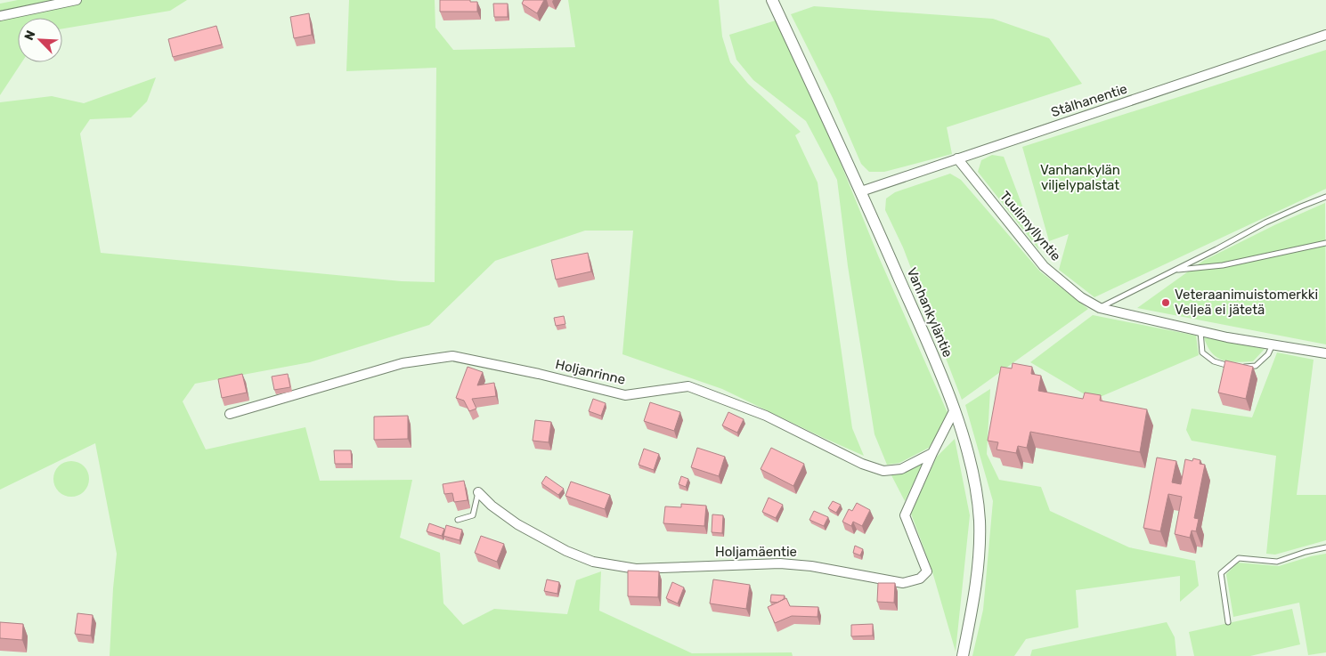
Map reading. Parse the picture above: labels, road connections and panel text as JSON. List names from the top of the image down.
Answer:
{
  "streets": {
    "street": [
      "Stålhanentie",
      "Tuulimyllyntie",
      "Vanhankyläntie",
      "Holjanrinne",
      "Holjamäentie"
    ]
  },
  "crossings": [
    ["Stålhanentie", "Tuulimyllyntie"],
    ["Stålhanentie", "Vanhankyläntie"],
    ["Vanhankyläntie", "Holjamäentie"],
    ["Holjanrinne", "Holjamäentie"]
  ],
  "parks": ["Vanhankylän viljelypalstat"],
  "places": ["Veteraanimuistomerkki Veljeä ei jätetä"],
  "north": "top left"
}
